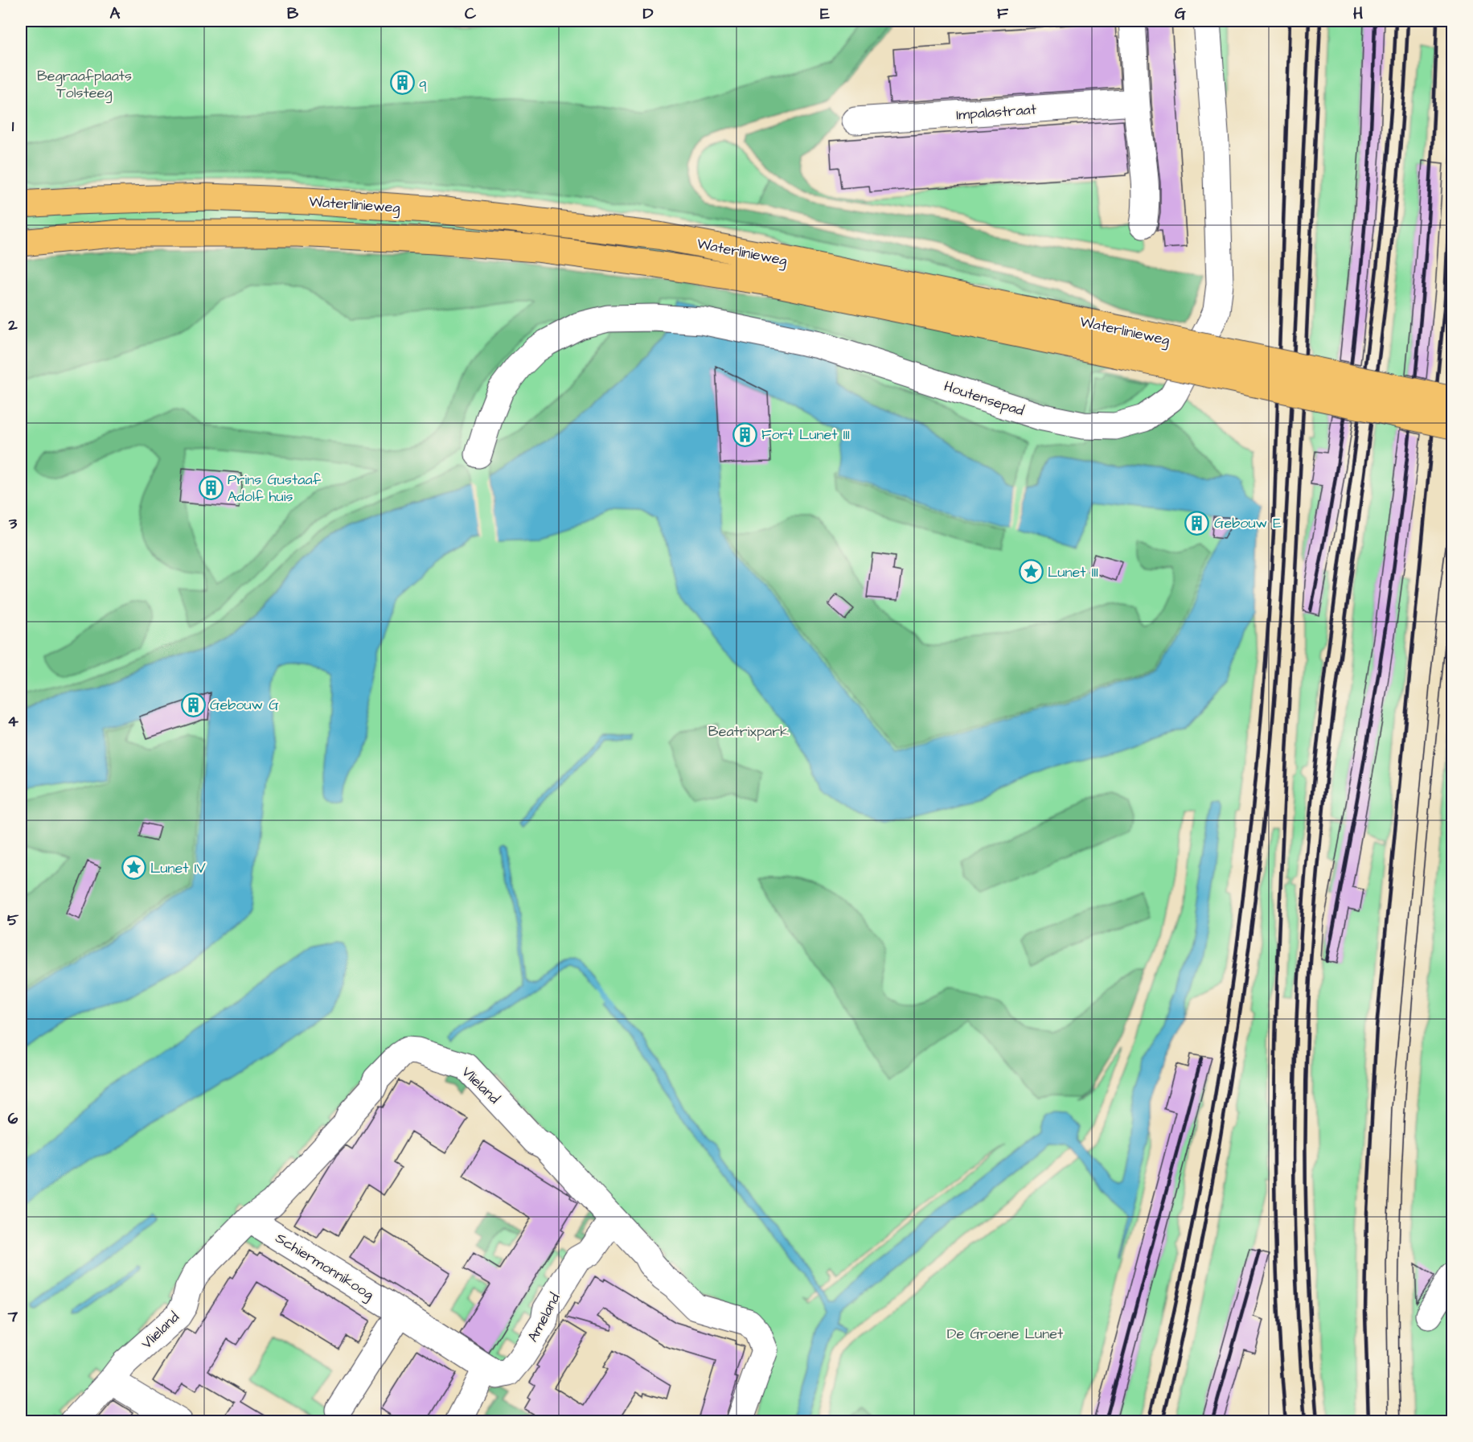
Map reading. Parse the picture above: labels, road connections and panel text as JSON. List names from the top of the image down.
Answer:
{
  "streets": {
    "main road": ["Waterlinieweg"],
    "street": [
      "Impalastraat",
      "Houtensepad",
      "Vlieland",
      "Schiermonnikoog",
      "Ameland"
    ]
  },
  "crossings": [
    ["Vlieland", "Schiermonnikoog"],
    ["Vlieland", "Ameland"],
    ["Schiermonnikoog", "Ameland"]
  ],
  "parks": ["Begraafplaats Tolsteeg", "Beatrixpark", "De Groene Lunet"],
  "places": {
    "building": [
      "q",
      "Fort Lunet III",
      "Prins Gustaaf Adolf huis",
      "Gebouw E",
      "Gebouw G"
    ],
    "place": ["Lunet III", "Lunet IV"]
  },
  "grid": {
    "columns": [
      "A",
      "B",
      "C",
      "D",
      "E",
      "F",
      "G",
      "H"
    ],
    "rows": [
      "1",
      "2",
      "3",
      "4",
      "5",
      "6",
      "7"
    ]
  }
}
